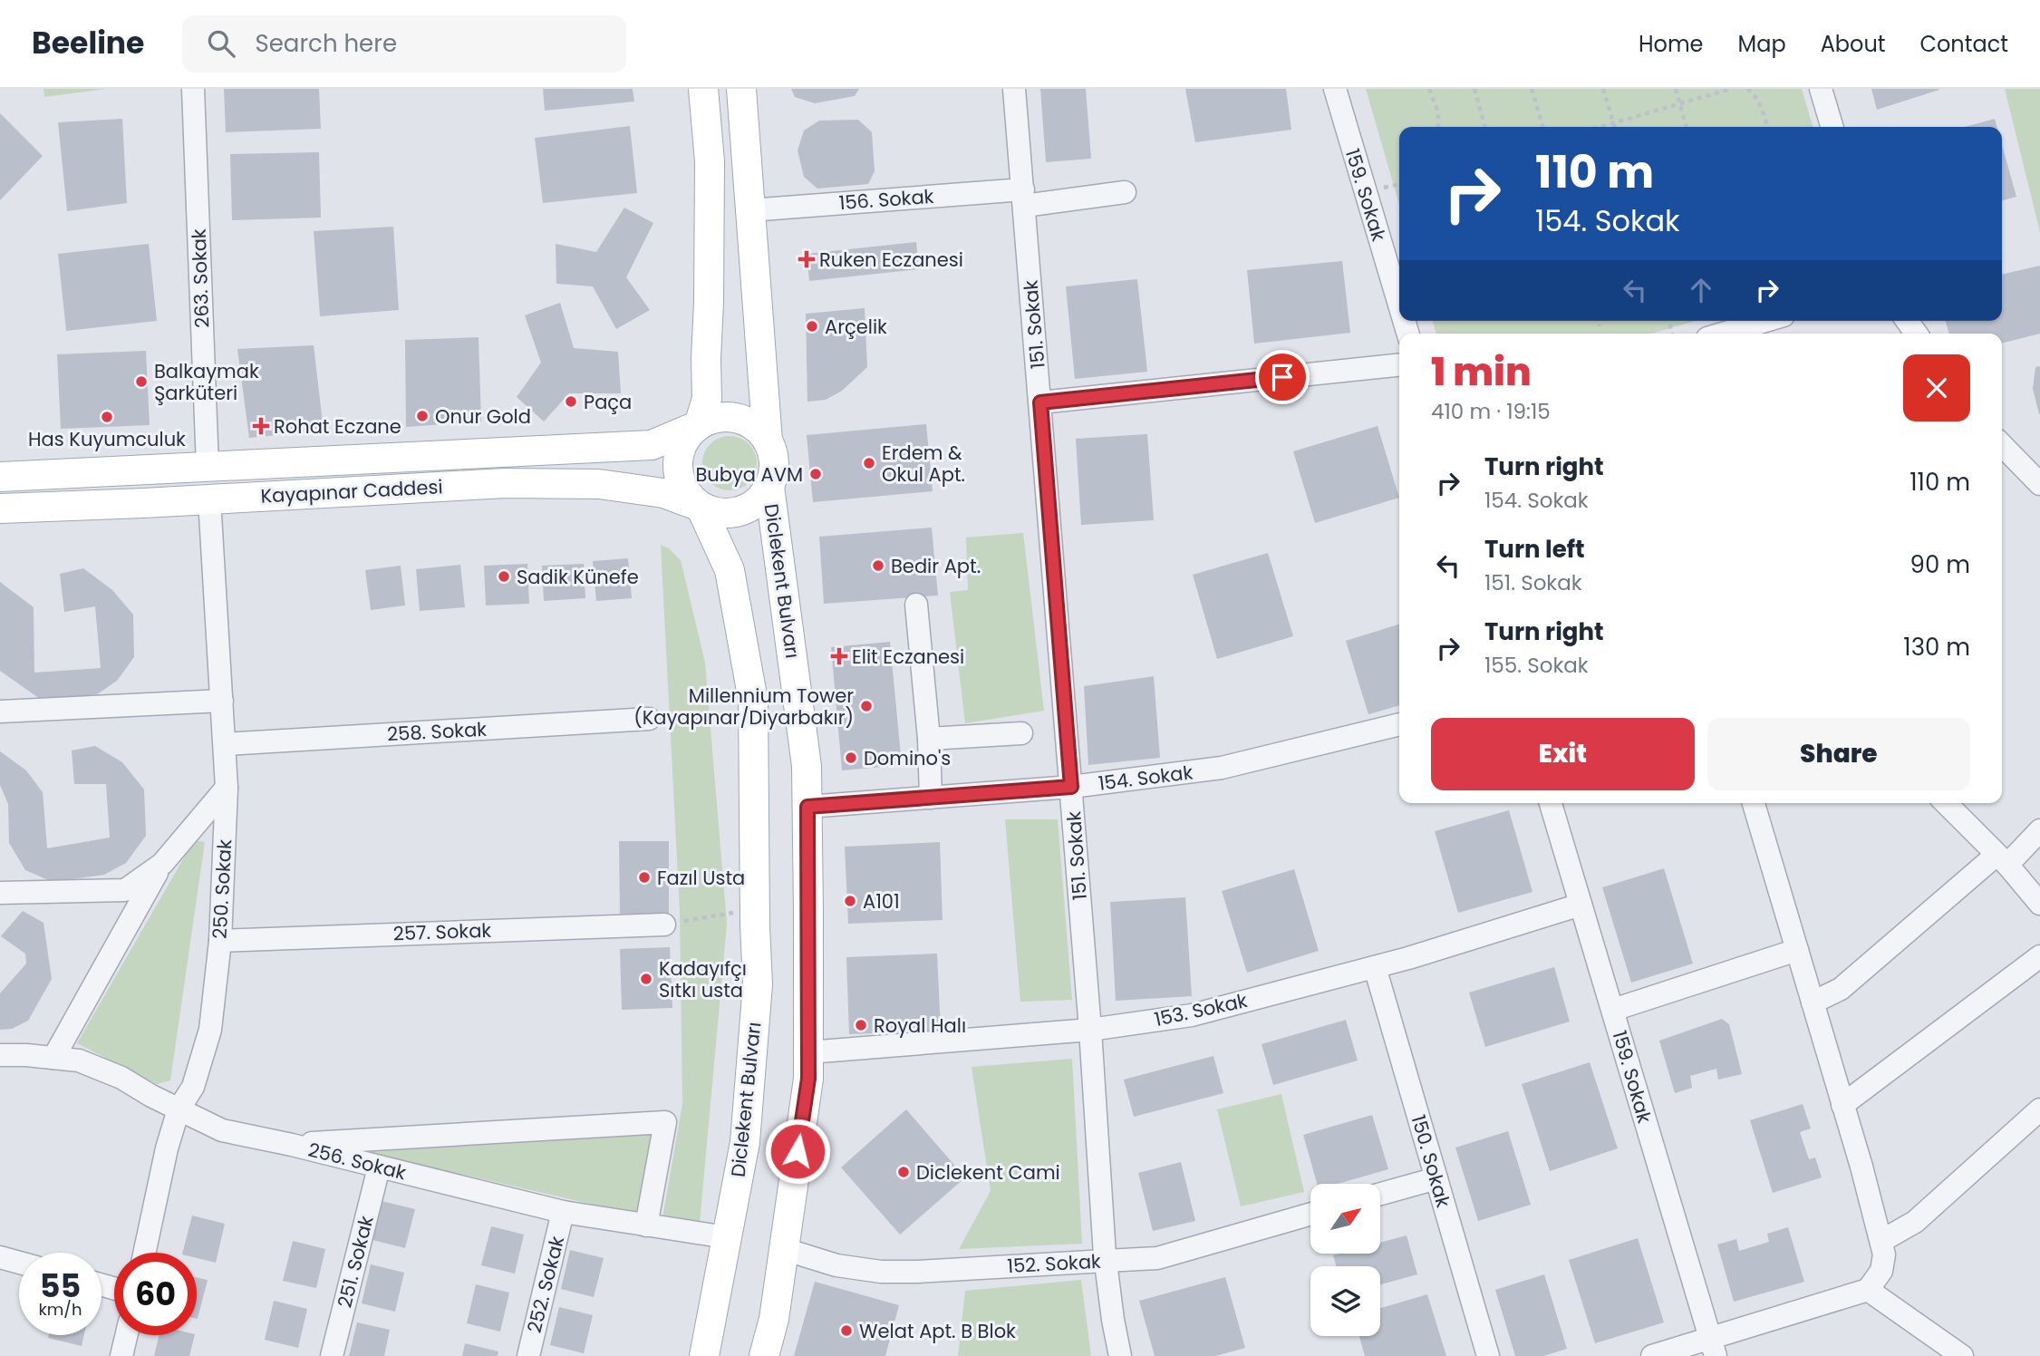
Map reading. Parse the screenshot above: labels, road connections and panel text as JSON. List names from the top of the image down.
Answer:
{
  "streets": {
    "main road": ["Kayapınar Caddesi", "Diclekent Bulvarı"],
    "street": [
      "159. Sokak",
      "156. Sokak",
      "263. Sokak",
      "151. Sokak",
      "258. Sokak",
      "154. Sokak",
      "250. Sokak",
      "257. Sokak",
      "153. Sokak",
      "256. Sokak",
      "150. Sokak",
      "251. Sokak",
      "152. Sokak",
      "252. Sokak"
    ]
  },
  "crossings": [
    ["159. Sokak", "153. Sokak"],
    ["156. Sokak", "151. Sokak"],
    ["263. Sokak", "Kayapınar Caddesi"],
    ["151. Sokak", "154. Sokak"],
    ["151. Sokak", "153. Sokak"],
    ["151. Sokak", "152. Sokak"],
    ["Kayapınar Caddesi", "Diclekent Bulvarı"],
    ["Kayapınar Caddesi", "250. Sokak"],
    ["Diclekent Bulvarı", "154. Sokak"],
    ["Diclekent Bulvarı", "153. Sokak"],
    ["Diclekent Bulvarı", "256. Sokak"],
    ["Diclekent Bulvarı", "152. Sokak"],
    ["258. Sokak", "250. Sokak"],
    ["250. Sokak", "257. Sokak"],
    ["250. Sokak", "256. Sokak"],
    ["153. Sokak", "150. Sokak"],
    ["256. Sokak", "251. Sokak"],
    ["256. Sokak", "252. Sokak"]
  ],
  "places": {
    "health": ["Ruken Eczanesi", "Rohat Eczane", "Elit Eczanesi"],
    "other": [
      "Arçelik",
      "Balkaymak Şarküteri",
      "Paça",
      "Onur Gold",
      "Has Kuyumculuk",
      "Erdem & Okul Apt.",
      "Bubya AVM",
      "Bedir Apt.",
      "Sadik Künefe",
      "Millennium Tower (Kayapınar/Diyarbakır)",
      "Domino's",
      "Fazıl Usta",
      "A101",
      "Kadayıfçı Sıtkı usta",
      "Royal Halı",
      "Diclekent Cami",
      "Welat Apt. B Blok"
    ]
  },
  "north": "top right",
  "page": {
    "header": "Beeline",
    "search": "Search here",
    "nav": [
      "Home",
      "Map",
      "About",
      "Contact"
    ],
    "turn": ["110 m", "154. Sokak"],
    "heading": ["1 min", "410 m · 19:15"],
    "list": [
      {
        "name": "Turn right",
        "note": "154. Sokak",
        "value": "110 m"
      },
      {
        "name": "Turn left",
        "note": "151. Sokak",
        "value": "90 m"
      },
      {
        "name": "Turn right",
        "note": "155. Sokak",
        "value": "130 m"
      }
    ],
    "buttons": ["Exit", "Share"],
    "speed": "55 km/h",
    "limit": "60"
  }
}
